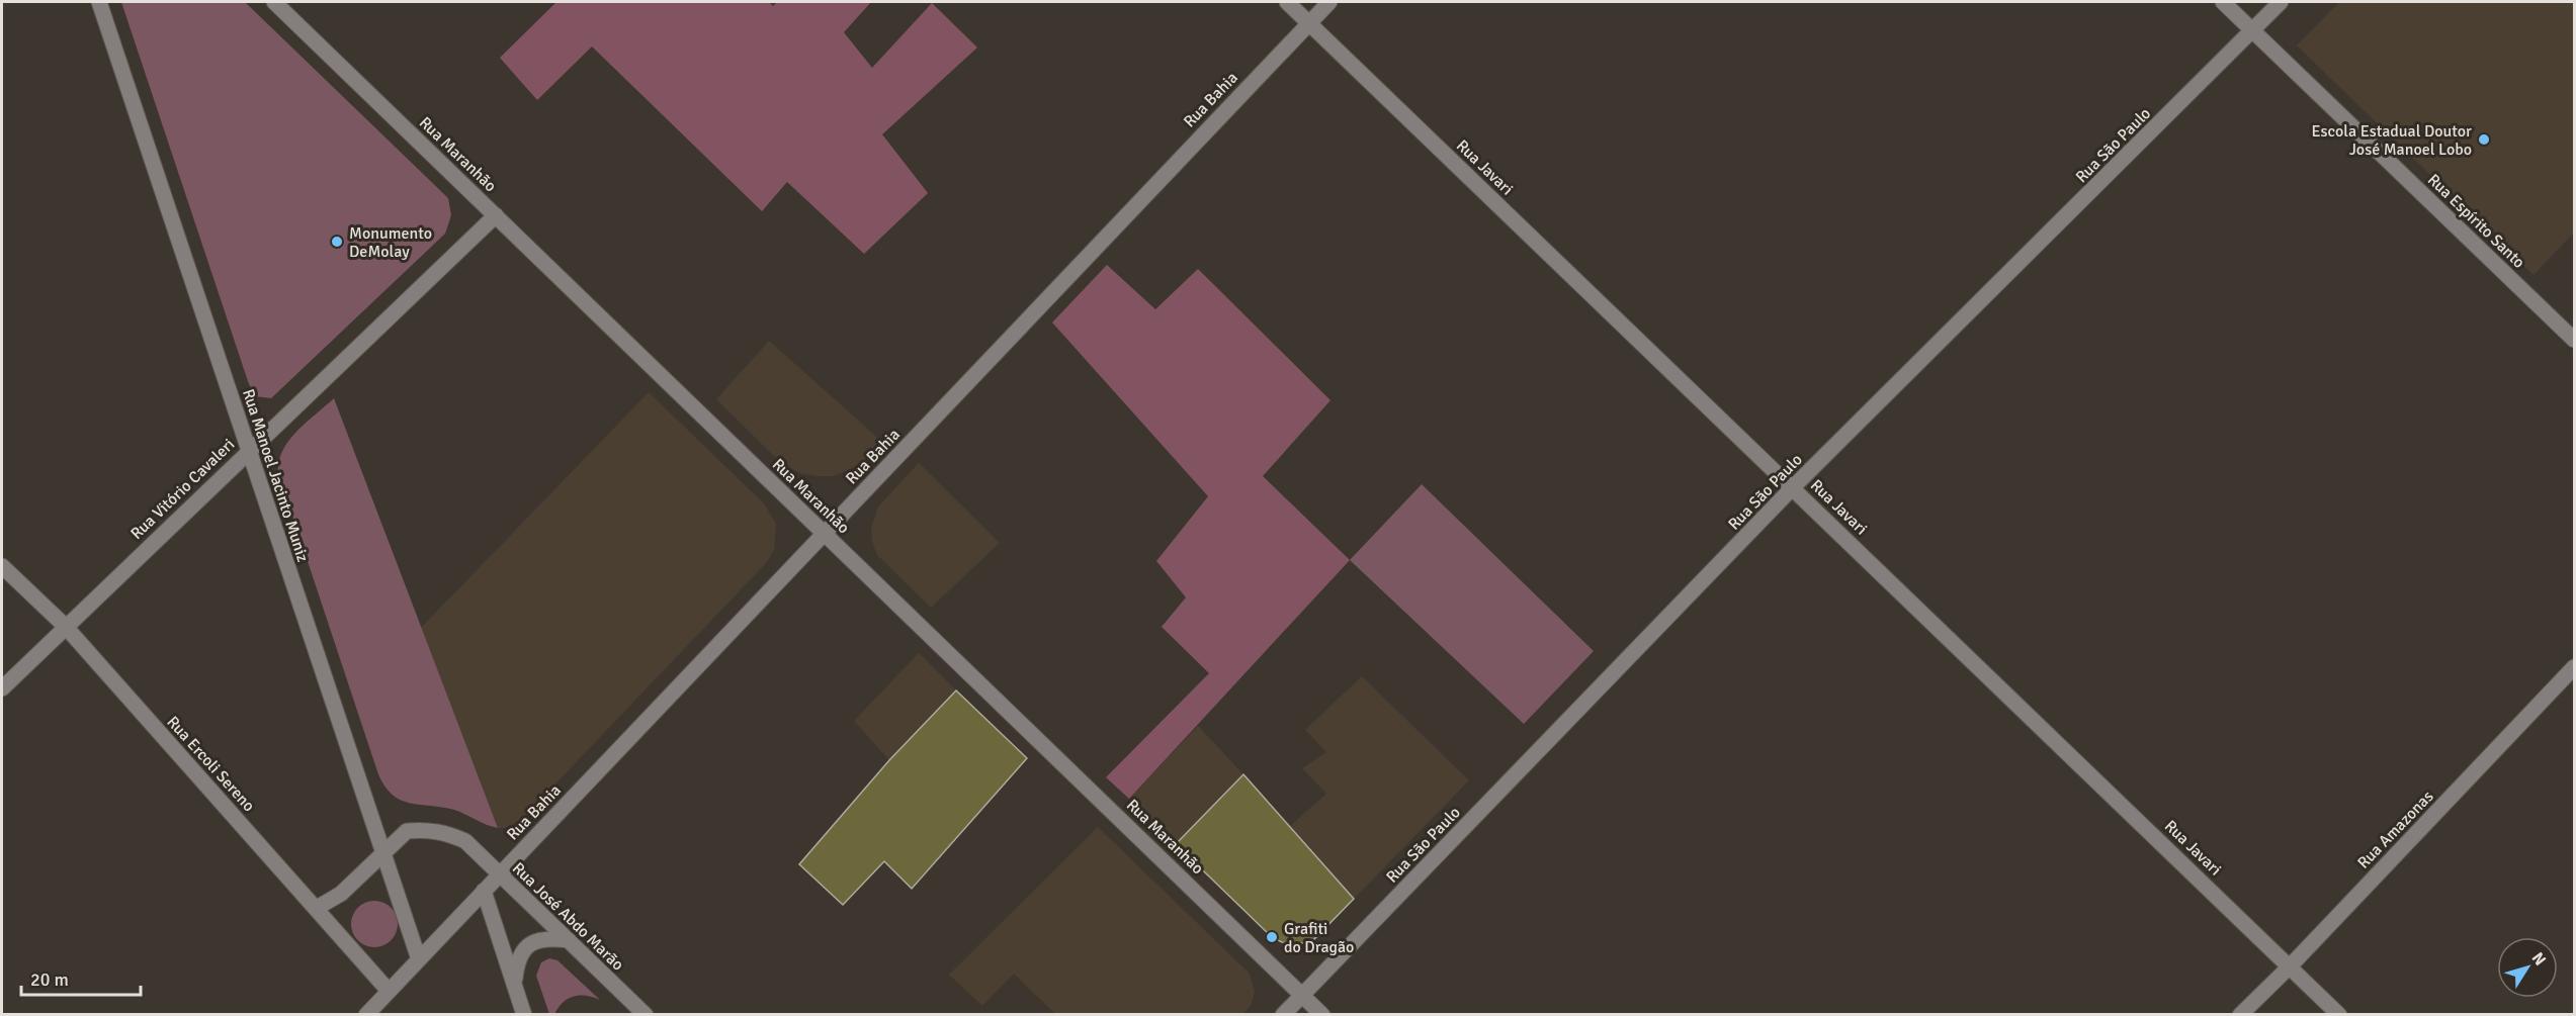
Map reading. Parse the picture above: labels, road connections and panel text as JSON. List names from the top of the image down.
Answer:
{
  "streets": {
    "street": [
      "Rua Bahia",
      "Rua São Paulo",
      "Rua Maranhão",
      "Rua Javari",
      "Rua Espírito Santo",
      "Rua Manoel Jacinto Muniz",
      "Rua Vitório Cavaleri",
      "Rua Ercoli Sereno",
      "Rua Amazonas",
      "Rua José Abdo Marão"
    ]
  },
  "crossings": [
    ["Rua Bahia", "Rua Maranhão"],
    ["Rua Bahia", "Rua Javari"],
    ["Rua Bahia", "Rua Manoel Jacinto Muniz"],
    ["Rua Bahia", "Rua Ercoli Sereno"],
    ["Rua Bahia", "Rua José Abdo Marão"],
    ["Rua São Paulo", "Rua Maranhão"],
    ["Rua São Paulo", "Rua Javari"],
    ["Rua São Paulo", "Rua Espírito Santo"],
    ["Rua Maranhão", "Rua Vitório Cavaleri"],
    ["Rua Javari", "Rua Amazonas"],
    ["Rua Manoel Jacinto Muniz", "Rua Vitório Cavaleri"],
    ["Rua Manoel Jacinto Muniz", "Rua José Abdo Marão"],
    ["Rua Vitório Cavaleri", "Rua Ercoli Sereno"],
    ["Rua Ercoli Sereno", "Rua José Abdo Marão"]
  ],
  "places": ["Escola Estadual Doutor José Manoel Lobo", "Monumento DeMolay", "Grafiti do Dragão"],
  "scale_bar": "20 m",
  "north": "top right"
}
